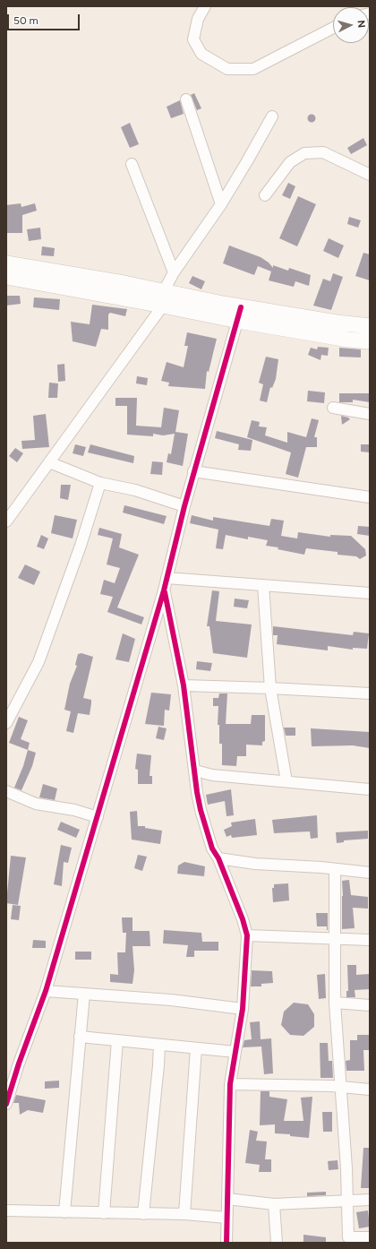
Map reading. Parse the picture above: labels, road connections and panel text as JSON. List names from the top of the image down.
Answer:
{
  "scale_bar": "50 m",
  "north": "right"
}
